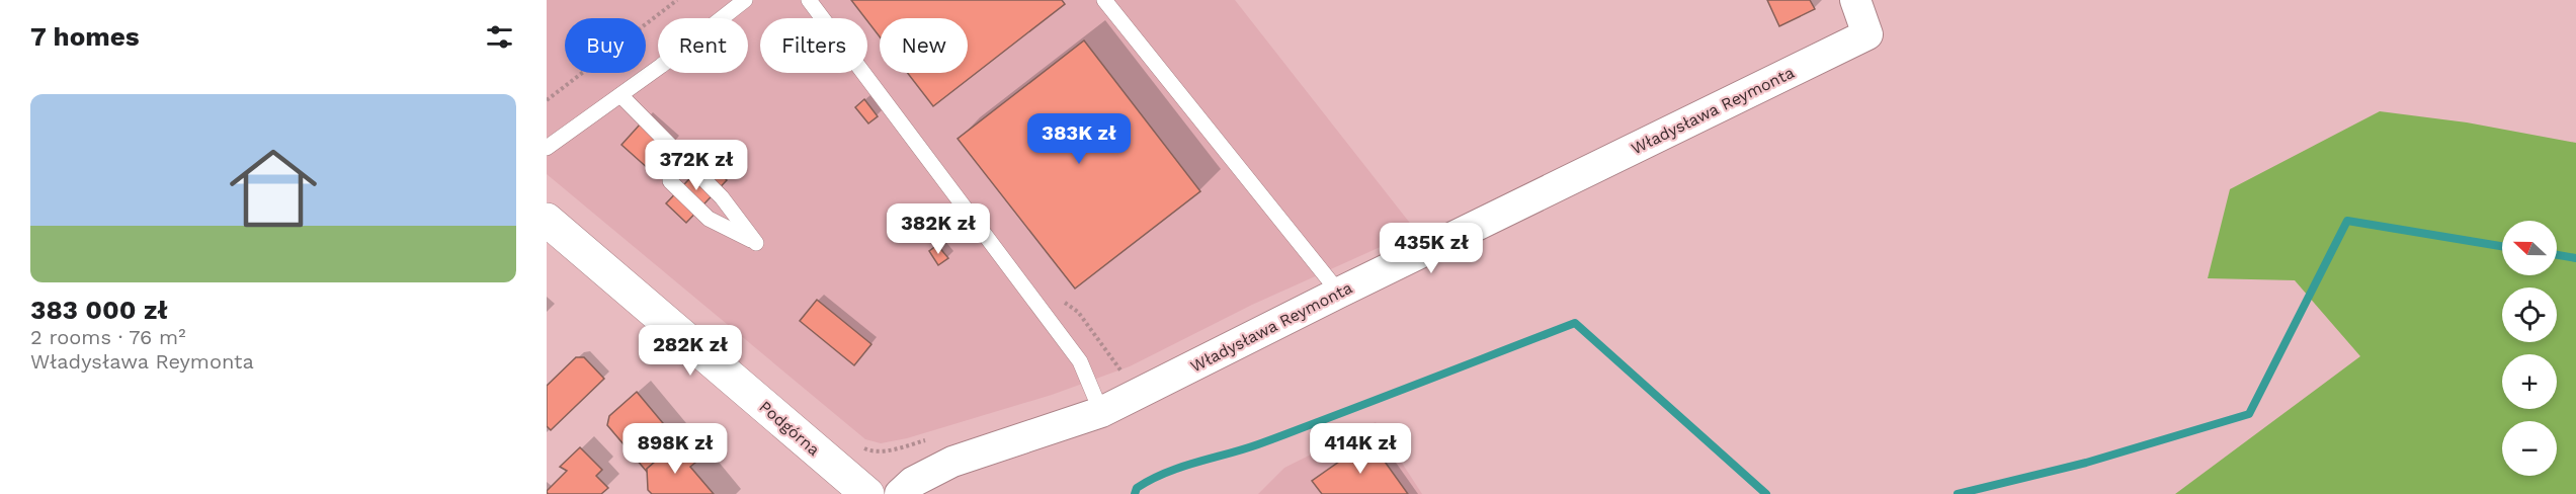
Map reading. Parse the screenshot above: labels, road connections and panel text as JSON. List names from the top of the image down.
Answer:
{
  "streets": {
    "main road": ["Podgórna"],
    "street": ["Władysława Reymonta"]
  },
  "north": "left",
  "page": {
    "heading": "7 homes",
    "chip": [
      "Buy",
      "Rent",
      "Filters",
      "New"
    ],
    "list": [
      {
        "name": "383 000 zł",
        "note": "2 rooms · 76 m² · Władysława Reymonta"
      }
    ],
    "price": [
      "383K zł",
      "372K zł",
      "382K zł",
      "435K zł",
      "282K zł",
      "898K zł",
      "414K zł"
    ],
    "map_buttons": ["+", "−"]
  }
}
